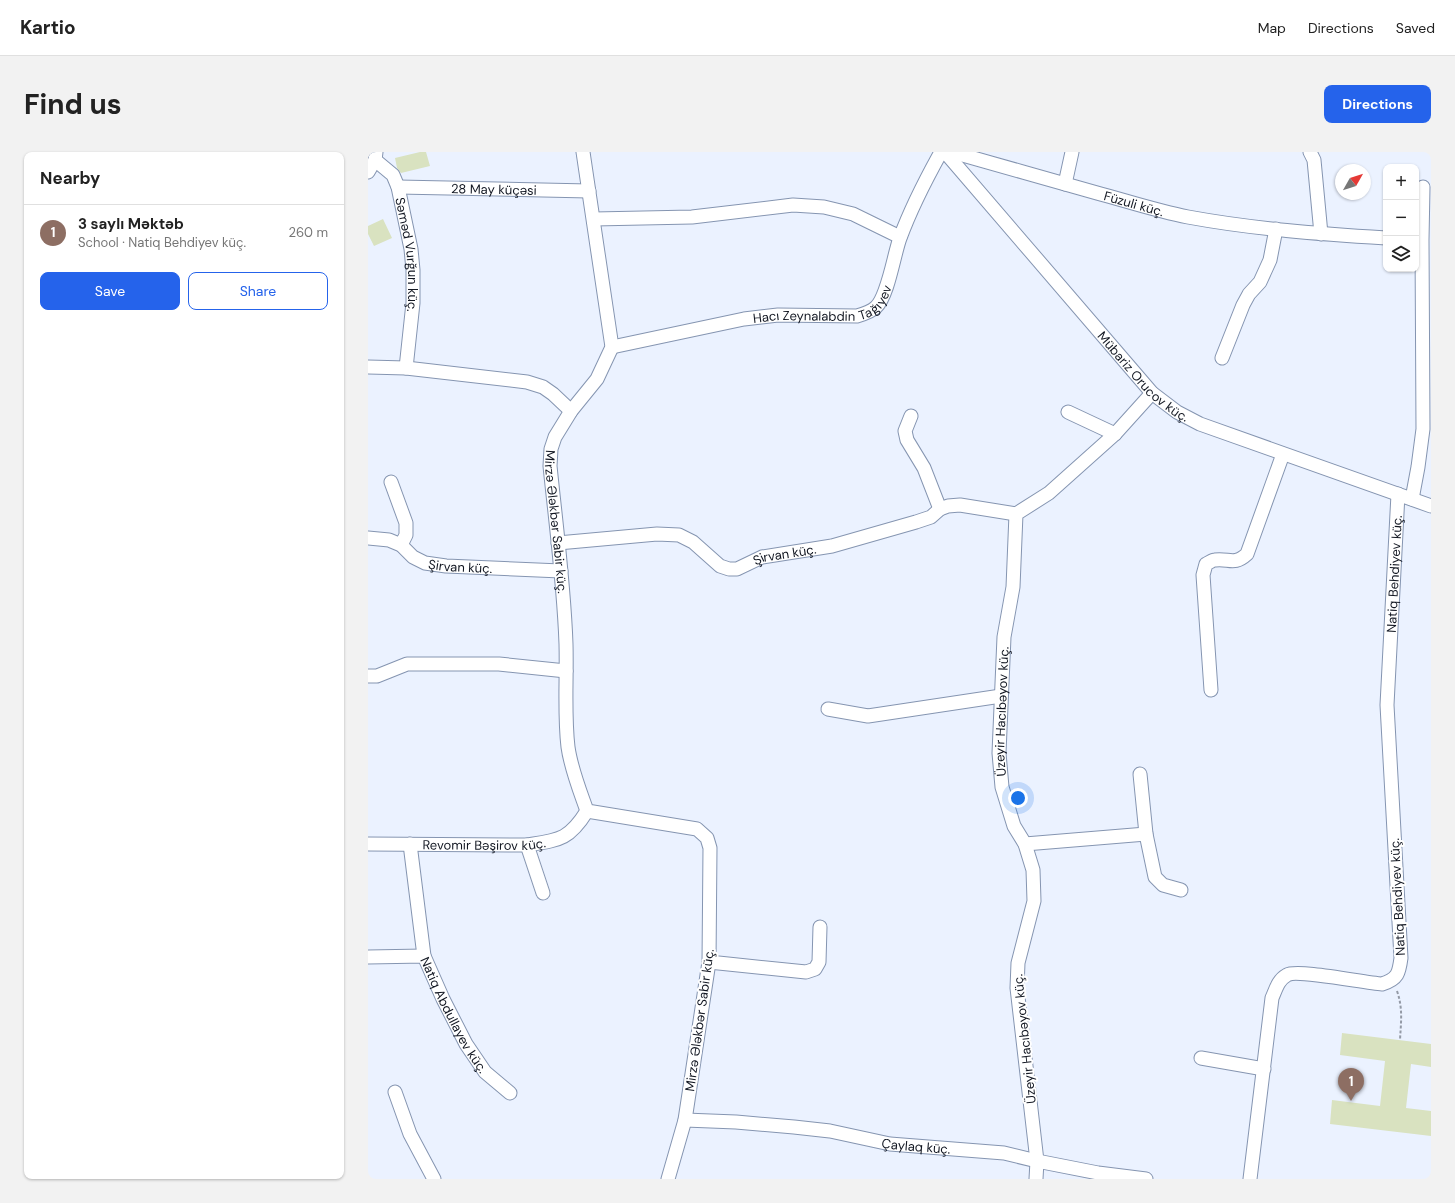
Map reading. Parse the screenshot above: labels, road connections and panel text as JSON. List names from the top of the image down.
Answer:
{
  "streets": {
    "street": [
      "28 May küçəsi",
      "Füzuli küç.",
      "Səməd Vurğun küç.",
      "Hacı Zeynalabdin Tağıyev",
      "Mübariz Orucov küç.",
      "Mirzə Ələkbər Sabir küç.",
      "Şirvan küç.",
      "Natiq Behdiyev küç.",
      "Üzeyir Hacıbəyov küç.",
      "Revomir Bəşirov küç.",
      "Natiq Abdullayev küç.",
      "Çaylaq küç."
    ]
  },
  "crossings": [
    ["28 May küçəsi", "Səməd Vurğun küç."],
    ["Hacı Zeynalabdin Tağıyev", "Mirzə Ələkbər Sabir küç."],
    ["Mübariz Orucov küç.", "Natiq Behdiyev küç."],
    ["Mirzə Ələkbər Sabir küç.", "Şirvan küç."],
    ["Mirzə Ələkbər Sabir küç.", "Revomir Bəşirov küç."],
    ["Mirzə Ələkbər Sabir küç.", "Çaylaq küç."],
    ["Şirvan küç.", "Üzeyir Hacıbəyov küç."],
    ["Üzeyir Hacıbəyov küç.", "Çaylaq küç."]
  ],
  "north": "top right",
  "page": {
    "header": "Kartio",
    "nav": ["Map", "Directions", "Saved"],
    "buttons": [
      "Directions",
      ["Save", "Share"]
    ],
    "title": "Find us",
    "heading": "Nearby",
    "map_buttons": ["+", "−"],
    "list": [
      {
        "mark": "1",
        "name": "3 saylı Məktəb",
        "note": "School · Natiq Behdiyev küç.",
        "value": "260 m"
      }
    ],
    "pins": "1"
  }
}
